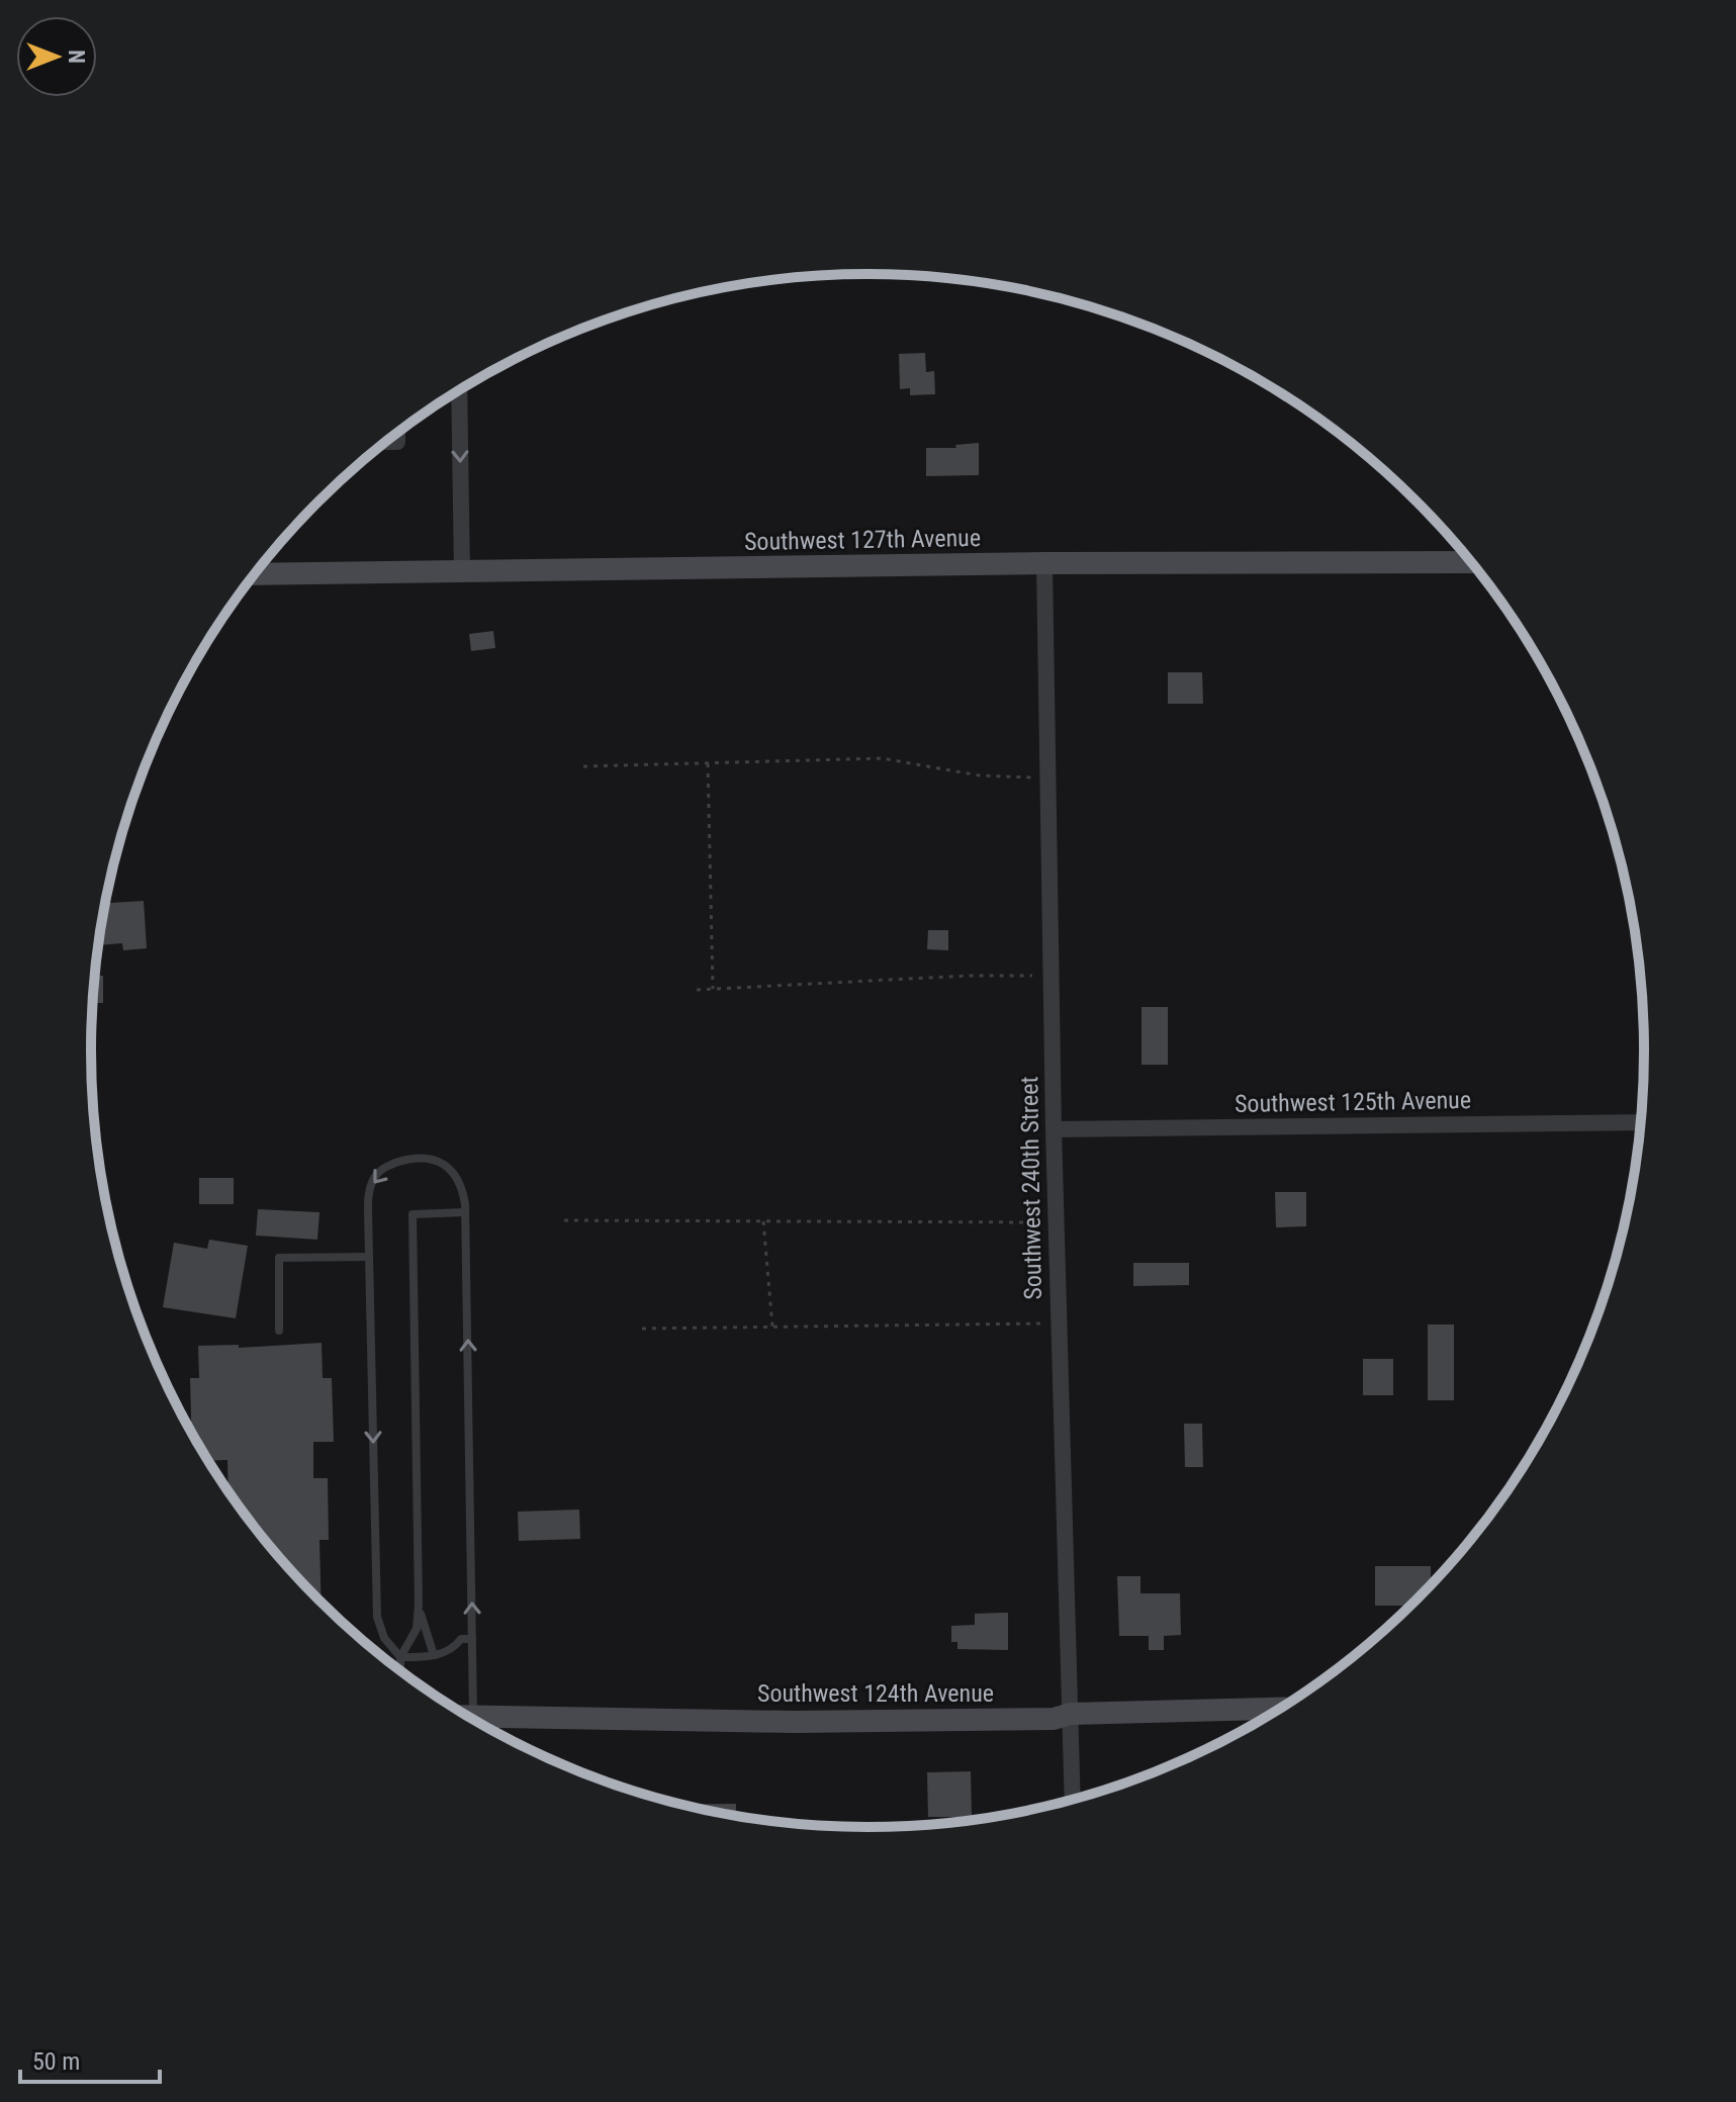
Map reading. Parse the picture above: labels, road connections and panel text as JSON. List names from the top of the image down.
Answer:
{
  "streets": {
    "street": [
      "Southwest 127th Avenue",
      "Southwest 125th Avenue",
      "Southwest 240th Street",
      "Southwest 124th Avenue"
    ]
  },
  "crossings": [
    ["Southwest 127th Avenue", "Southwest 240th Street"],
    ["Southwest 125th Avenue", "Southwest 240th Street"],
    ["Southwest 240th Street", "Southwest 124th Avenue"]
  ],
  "scale_bar": "50 m",
  "north": "right"
}
